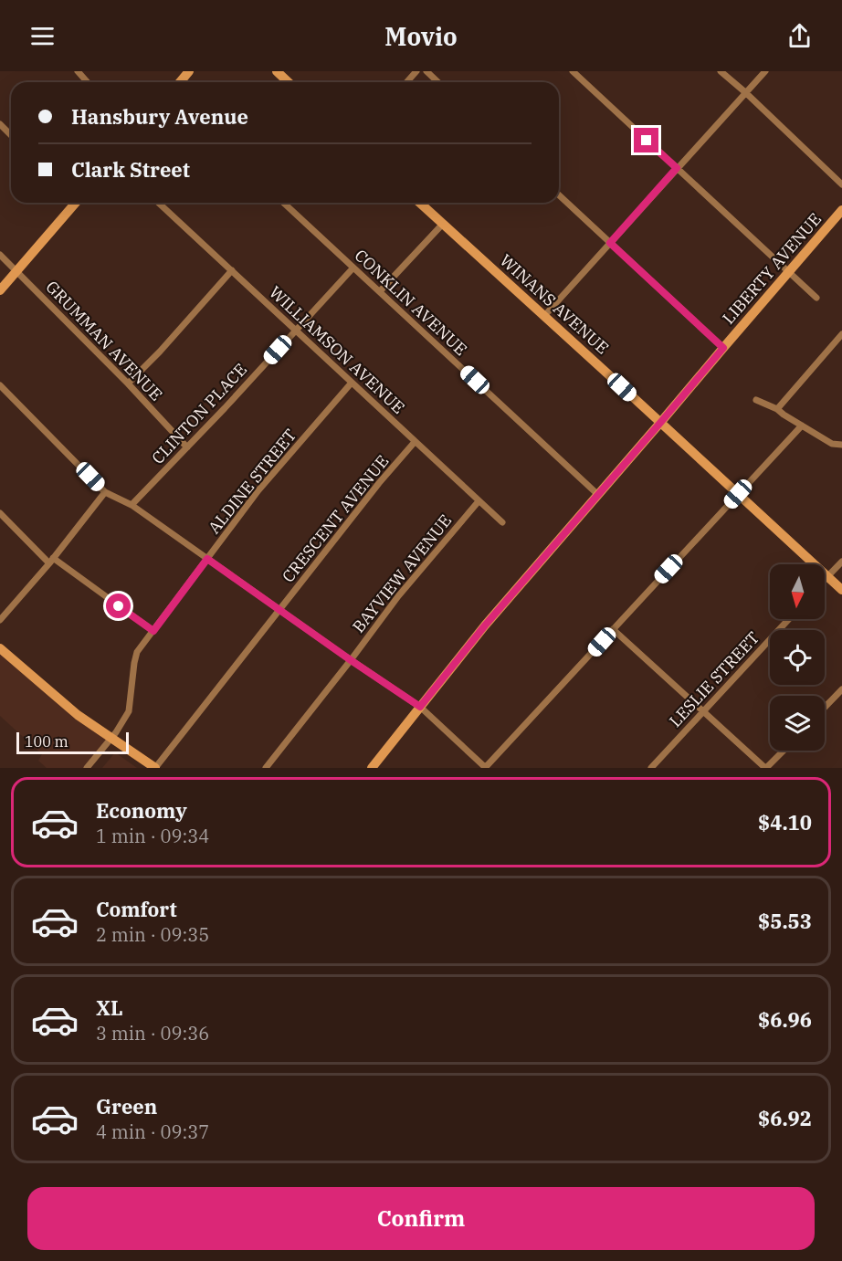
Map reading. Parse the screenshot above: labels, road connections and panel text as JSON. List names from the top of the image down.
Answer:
{
  "streets": {
    "street": [
      "LIBERTY AVENUE",
      "CONKLIN AVENUE",
      "WINANS AVENUE",
      "GRUMMAN AVENUE",
      "WILLIAMSON AVENUE",
      "CLINTON PLACE",
      "ALDINE STREET",
      "CRESCENT AVENUE",
      "BAYVIEW AVENUE",
      "LESLIE STREET"
    ]
  },
  "crossings": [
    ["LIBERTY AVENUE", "CONKLIN AVENUE"],
    ["LIBERTY AVENUE", "WINANS AVENUE"],
    ["CONKLIN AVENUE", "CLINTON PLACE"],
    ["GRUMMAN AVENUE", "CLINTON PLACE"],
    ["WILLIAMSON AVENUE", "CLINTON PLACE"],
    ["WILLIAMSON AVENUE", "ALDINE STREET"],
    ["WILLIAMSON AVENUE", "CRESCENT AVENUE"],
    ["WILLIAMSON AVENUE", "BAYVIEW AVENUE"]
  ],
  "scale_bar": "100 m",
  "north": "bottom",
  "page": {
    "header": "Movio",
    "banner": ["Hansbury Avenue", "Clark Street"],
    "scale": "100 m",
    "list": [
      {
        "name": "Economy",
        "note": "1 min · 09:34",
        "value": "$4.10"
      },
      {
        "name": "Comfort",
        "note": "2 min · 09:35",
        "value": "$5.53"
      },
      {
        "name": "XL",
        "note": "3 min · 09:36",
        "value": "$6.96"
      },
      {
        "name": "Green",
        "note": "4 min · 09:37",
        "value": "$6.92"
      }
    ],
    "buttons": "Confirm"
  }
}
